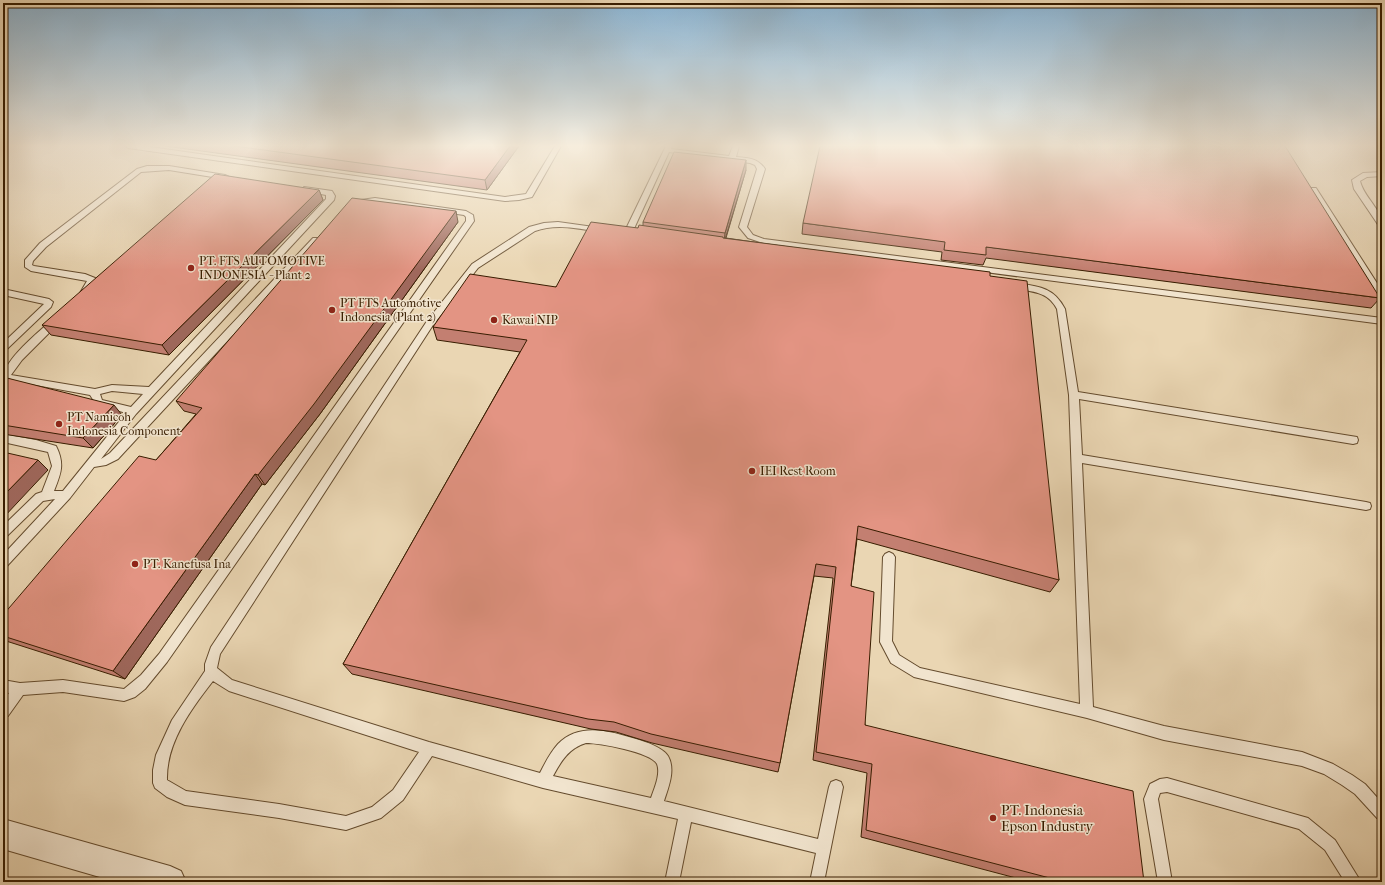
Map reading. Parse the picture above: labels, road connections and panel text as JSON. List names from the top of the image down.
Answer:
{
  "places": [
    "PT. FTS AUTOMOTIVE INDONESIA - Plant 2",
    "PT FTS Automotive Indonesia (Plant 2)",
    "Kawai NIP",
    "PT Namicoh Indonesia Component",
    "IEI Rest Room",
    "PT. Kanefusa Ina",
    "PT. Indonesia Epson Industry"
  ]
}
